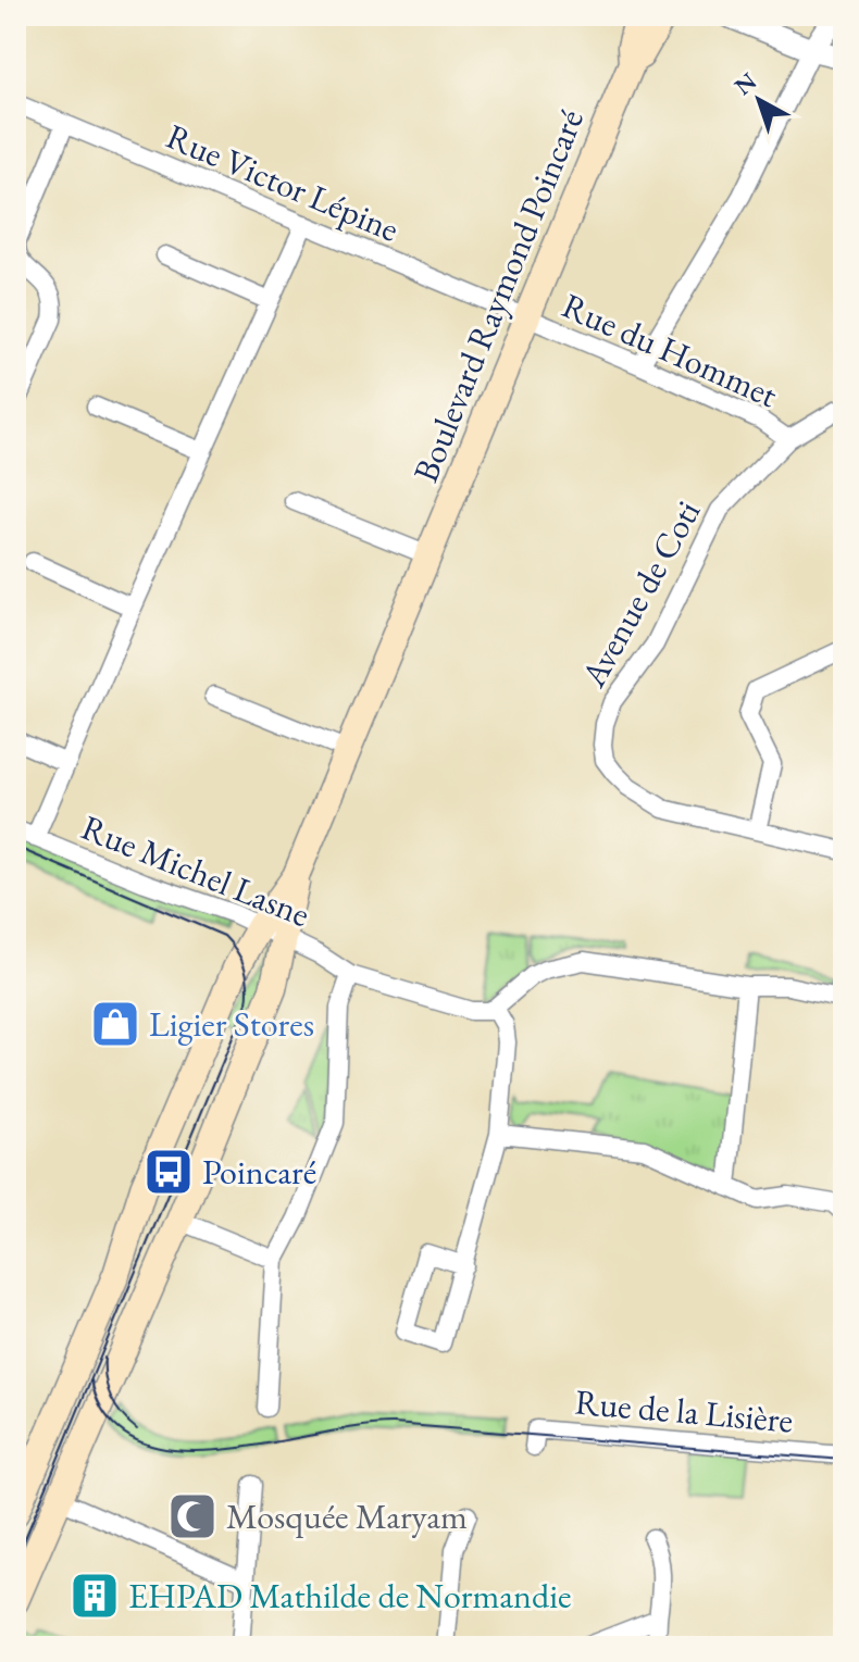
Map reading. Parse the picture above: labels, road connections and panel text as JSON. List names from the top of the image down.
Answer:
{
  "streets": {
    "main road": ["Boulevard Raymond Poincaré"],
    "street": [
      "Rue Victor Lépine",
      "Rue du Hommet",
      "Avenue de Coti",
      "Rue Michel Lasne",
      "Rue de la Lisière"
    ]
  },
  "crossings": [
    ["Rue Victor Lépine", "Boulevard Raymond Poincaré"],
    ["Rue Victor Lépine", "Rue du Hommet"],
    ["Boulevard Raymond Poincaré", "Rue du Hommet"],
    ["Boulevard Raymond Poincaré", "Rue Michel Lasne"],
    ["Rue du Hommet", "Avenue de Coti"]
  ],
  "places": {
    "shop": ["Ligier Stores"],
    "bus stop": ["Poincaré"],
    "mosque": ["Mosquée Maryam"],
    "building": ["EHPAD Mathilde de Normandie"]
  },
  "north": "top left"
}
